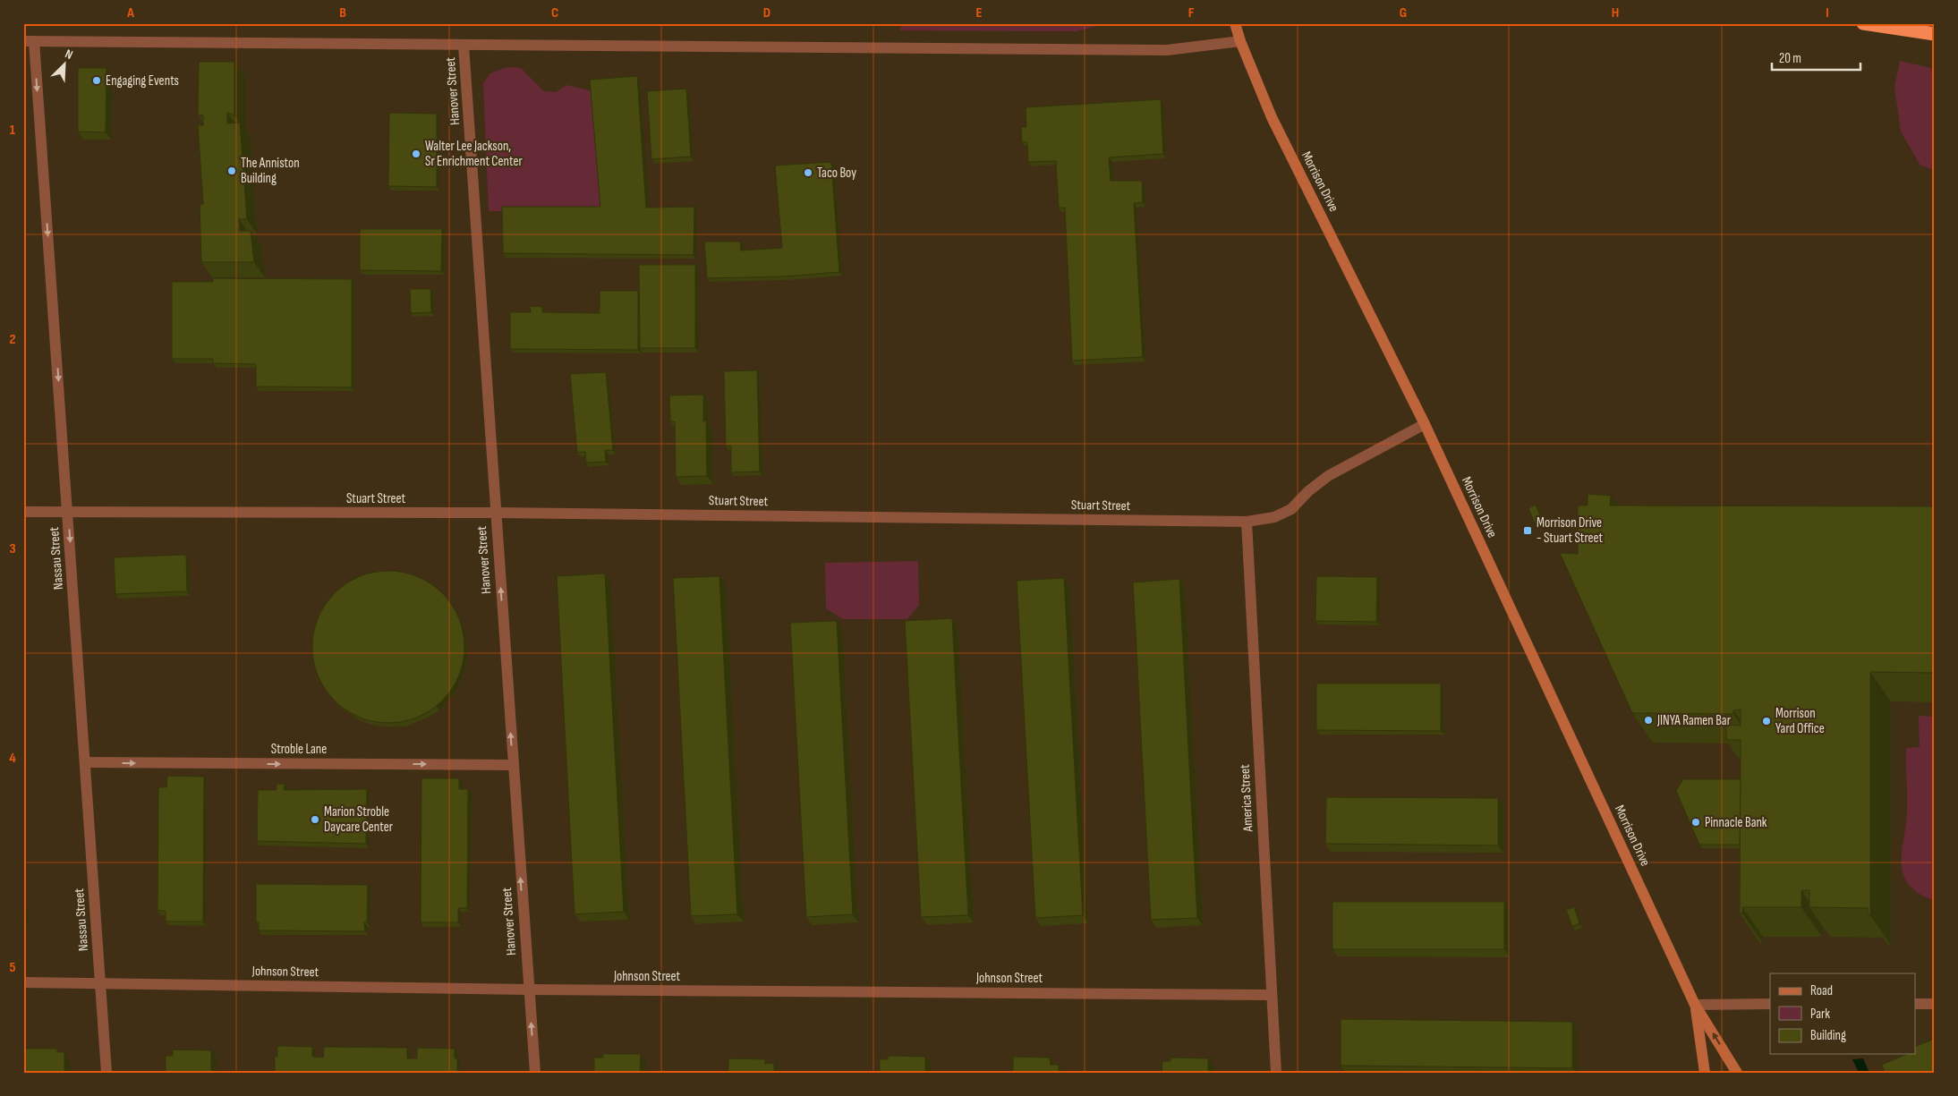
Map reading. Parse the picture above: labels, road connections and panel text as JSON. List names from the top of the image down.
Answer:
{
  "streets": {
    "main road": ["Morrison Drive"],
    "street": [
      "Hanover Street",
      "Stuart Street",
      "Nassau Street",
      "Stroble Lane",
      "America Street",
      "Johnson Street"
    ]
  },
  "crossings": [
    ["Hanover Street", "Stuart Street"],
    ["Hanover Street", "Stroble Lane"],
    ["Hanover Street", "Johnson Street"],
    ["Morrison Drive", "Stuart Street"],
    ["Stuart Street", "Nassau Street"],
    ["Stuart Street", "America Street"],
    ["Nassau Street", "Stroble Lane"],
    ["Nassau Street", "Johnson Street"],
    ["America Street", "Johnson Street"]
  ],
  "one_way": ["Hanover Street", "Nassau Street", "Stroble Lane"],
  "places": {
    "other": [
      "Engaging Events",
      "Walter Lee Jackson, Sr Enrichment Center",
      "The Anniston Building",
      "Taco Boy",
      "JINYA Ramen Bar",
      "Morrison Yard Office",
      "Marion Stroble Daycare Center",
      "Pinnacle Bank"
    ],
    "transit": ["Morrison Drive - Stuart Street"]
  },
  "legend": ["Road", "Park", "Building"],
  "scale_bar": "20 m",
  "north": "top right",
  "grid": {
    "columns": [
      "A",
      "B",
      "C",
      "D",
      "E",
      "F",
      "G",
      "H",
      "I"
    ],
    "rows": [
      "1",
      "2",
      "3",
      "4",
      "5"
    ]
  }
}
